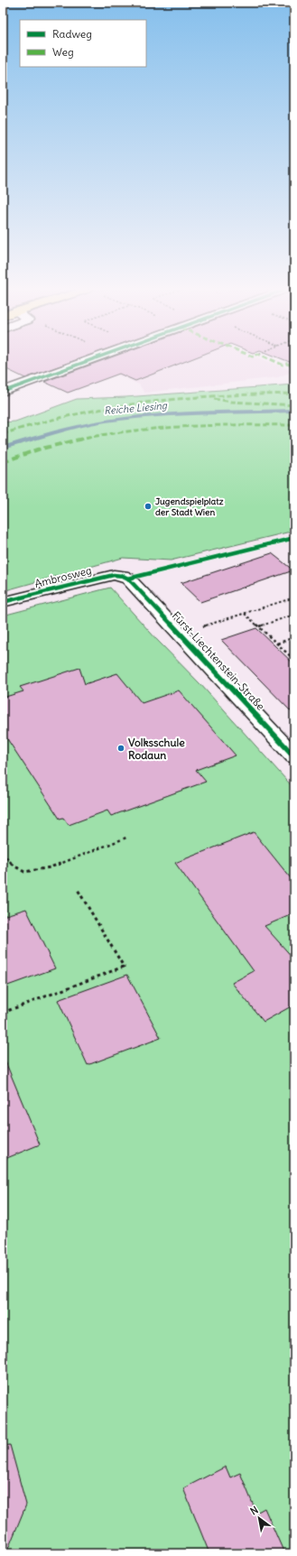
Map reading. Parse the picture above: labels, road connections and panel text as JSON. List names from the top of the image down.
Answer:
{
  "streets": {
    "street": ["Ambrosweg", "Fürst-Liechtenstein-Straße"]
  },
  "crossings": [
    ["Ambrosweg", "Fürst-Liechtenstein-Straße"]
  ],
  "water": ["Reiche Liesing"],
  "places": ["Jugendspielplatz der Stadt Wien", "Volksschule Rodaun"],
  "legend": ["Radweg", "Weg"],
  "north": "top left"
}
